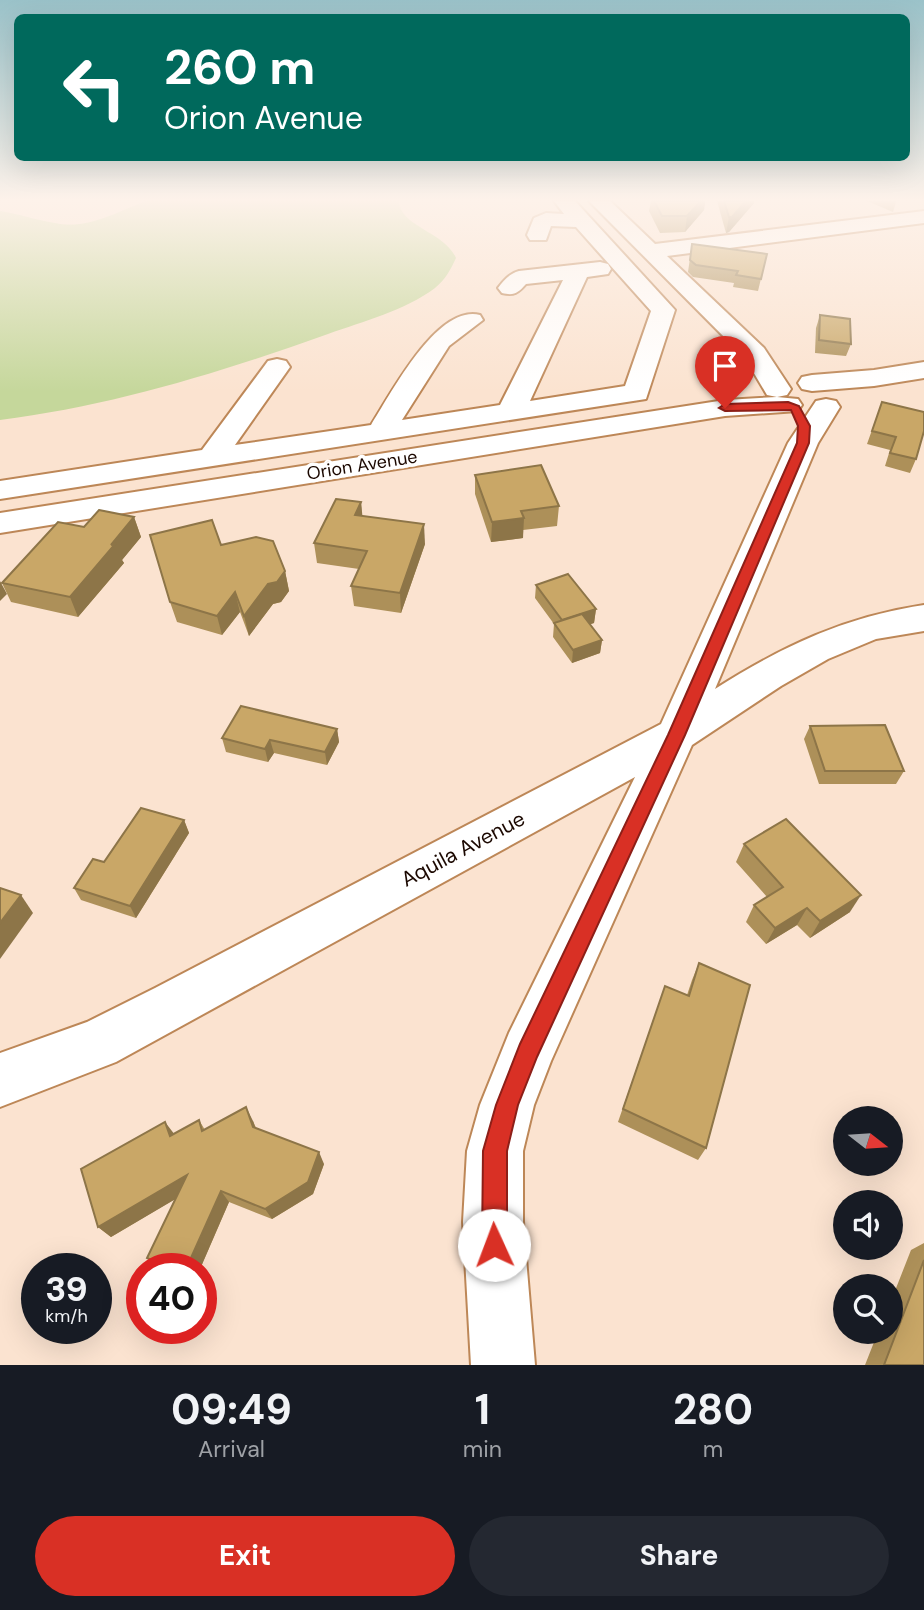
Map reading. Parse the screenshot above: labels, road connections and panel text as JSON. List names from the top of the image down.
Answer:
{
  "streets": {
    "street": ["Orion Avenue", "Aquila Avenue"]
  },
  "north": "right",
  "page": {
    "turn": ["260 m", "Orion Avenue"],
    "speed": "39 km/h",
    "limit": "40",
    "eta": [
      "09:49",
      "Arrival",
      "1",
      "min",
      "280",
      "m"
    ],
    "buttons": ["Exit", "Share"]
  }
}
